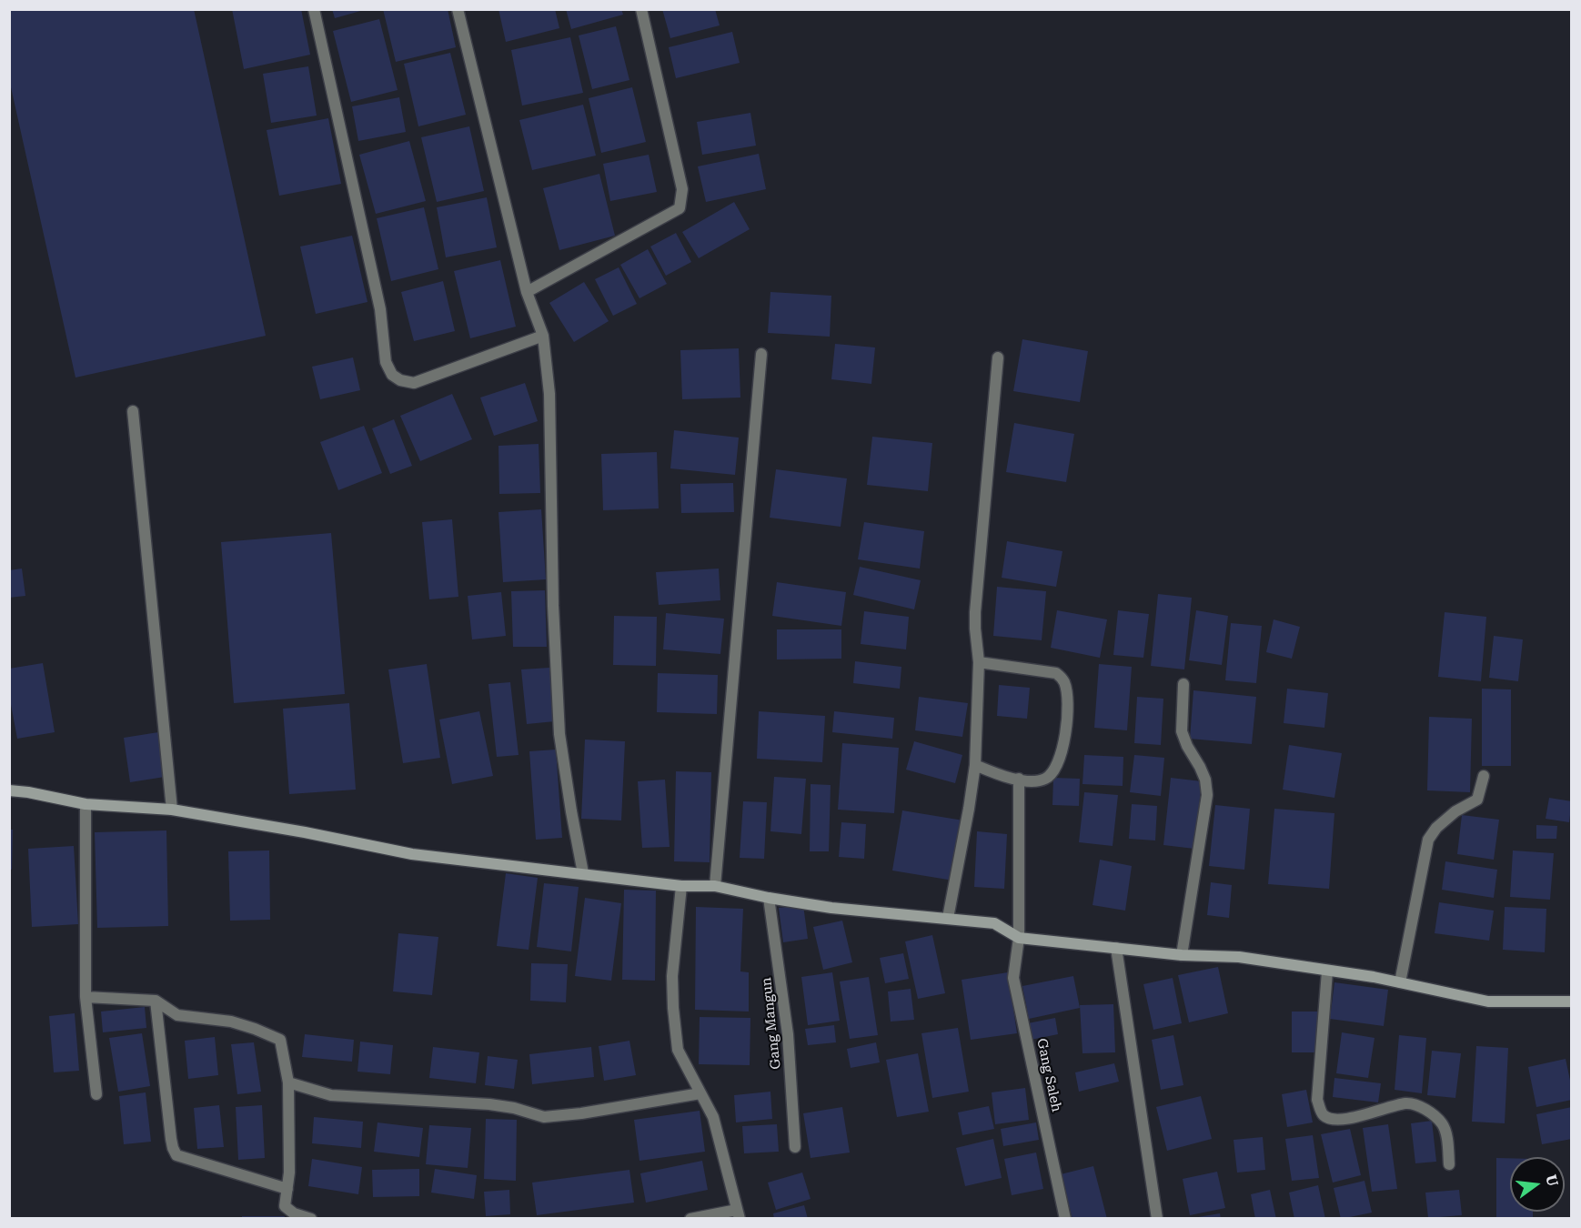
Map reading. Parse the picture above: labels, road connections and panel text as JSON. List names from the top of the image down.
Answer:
{
  "streets": {
    "street": ["Gang Mangun", "Gang Saleh"]
  },
  "north": "right"
}
